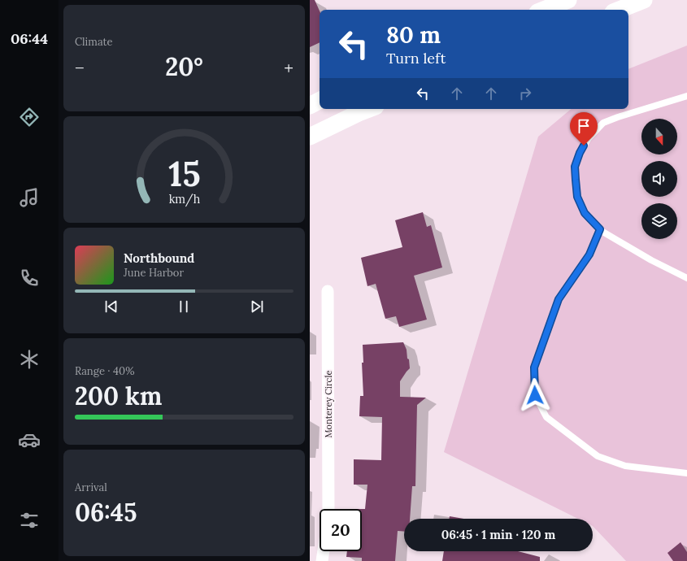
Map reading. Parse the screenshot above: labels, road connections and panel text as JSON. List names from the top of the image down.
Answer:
{
  "streets": {
    "street": ["Monterey Circle"]
  },
  "north": "bottom",
  "page": {
    "tabs": "06:44",
    "tile": [
      "Climate",
      ["Range · 40%", "200 km"],
      ["Arrival", "06:45"]
    ],
    "turn": ["80 m", "Turn left"],
    "heat": ["−", "20°", "+"],
    "song": ["Northbound", "June Harbor"],
    "limit": "20",
    "trip": "06:45 · 1 min · 120 m",
    "gauge": ["15", "km/h"]
  }
}
